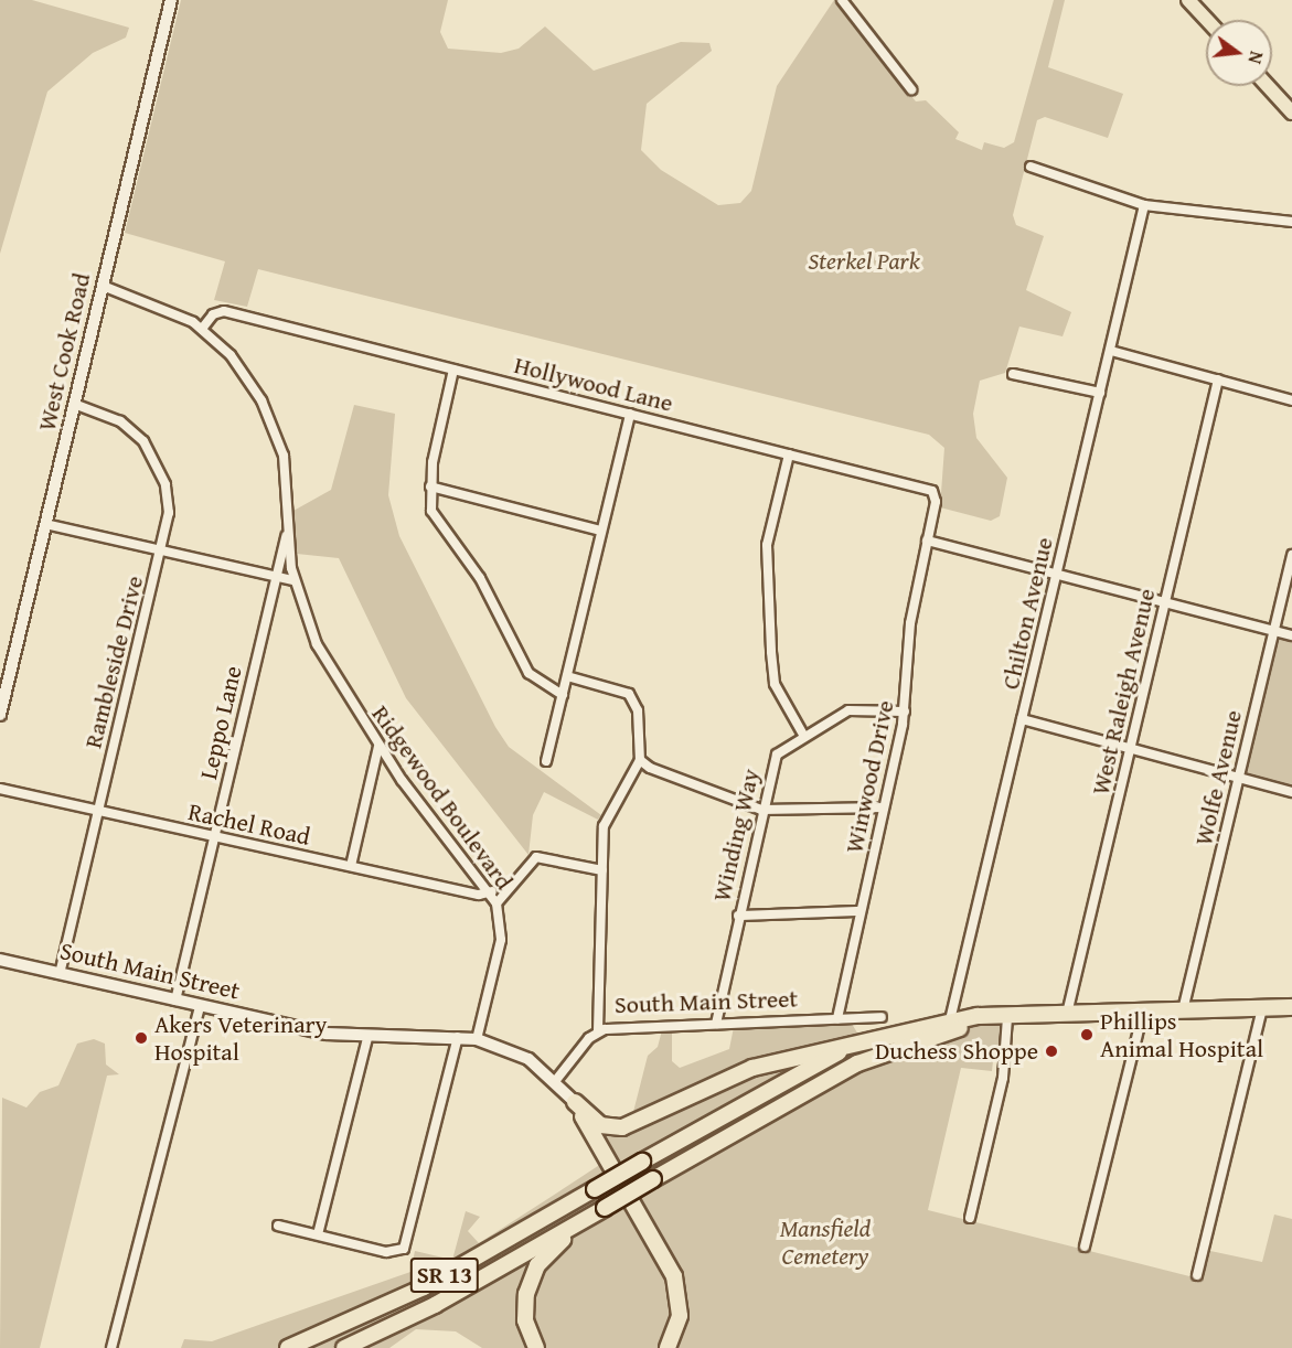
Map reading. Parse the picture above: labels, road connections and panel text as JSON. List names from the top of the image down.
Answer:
{
  "streets": {
    "highway": ["SR 13"],
    "main road": ["West Cook Road", "South Main Street"],
    "street": [
      "Hollywood Lane",
      "Chilton Avenue",
      "Rambleside Drive",
      "West Raleigh Avenue",
      "Leppo Lane",
      "Winwood Drive",
      "Wolfe Avenue",
      "Ridgewood Boulevard",
      "Rachel Road",
      "Winding Way"
    ]
  },
  "crossings": [
    ["West Cook Road", "Rambleside Drive"],
    ["West Cook Road", "Ridgewood Boulevard"],
    ["Hollywood Lane", "Winwood Drive"],
    ["Hollywood Lane", "Ridgewood Boulevard"],
    ["Chilton Avenue", "SR 13"],
    ["Rambleside Drive", "Rachel Road"],
    ["Rambleside Drive", "South Main Street"],
    ["West Raleigh Avenue", "SR 13"],
    ["Leppo Lane", "Ridgewood Boulevard"],
    ["Leppo Lane", "Rachel Road"],
    ["Leppo Lane", "South Main Street"],
    ["Winwood Drive", "Winding Way"],
    ["Winwood Drive", "South Main Street"],
    ["Wolfe Avenue", "SR 13"],
    ["Ridgewood Boulevard", "Rachel Road"],
    ["Ridgewood Boulevard", "South Main Street"],
    ["Winding Way", "South Main Street"]
  ],
  "parks": ["Sterkel Park", "Mansfield Cemetery"],
  "places": ["Phillips Animal Hospital", "Akers Veterinary Hospital", "Duchess Shoppe"],
  "north": "right"
}
